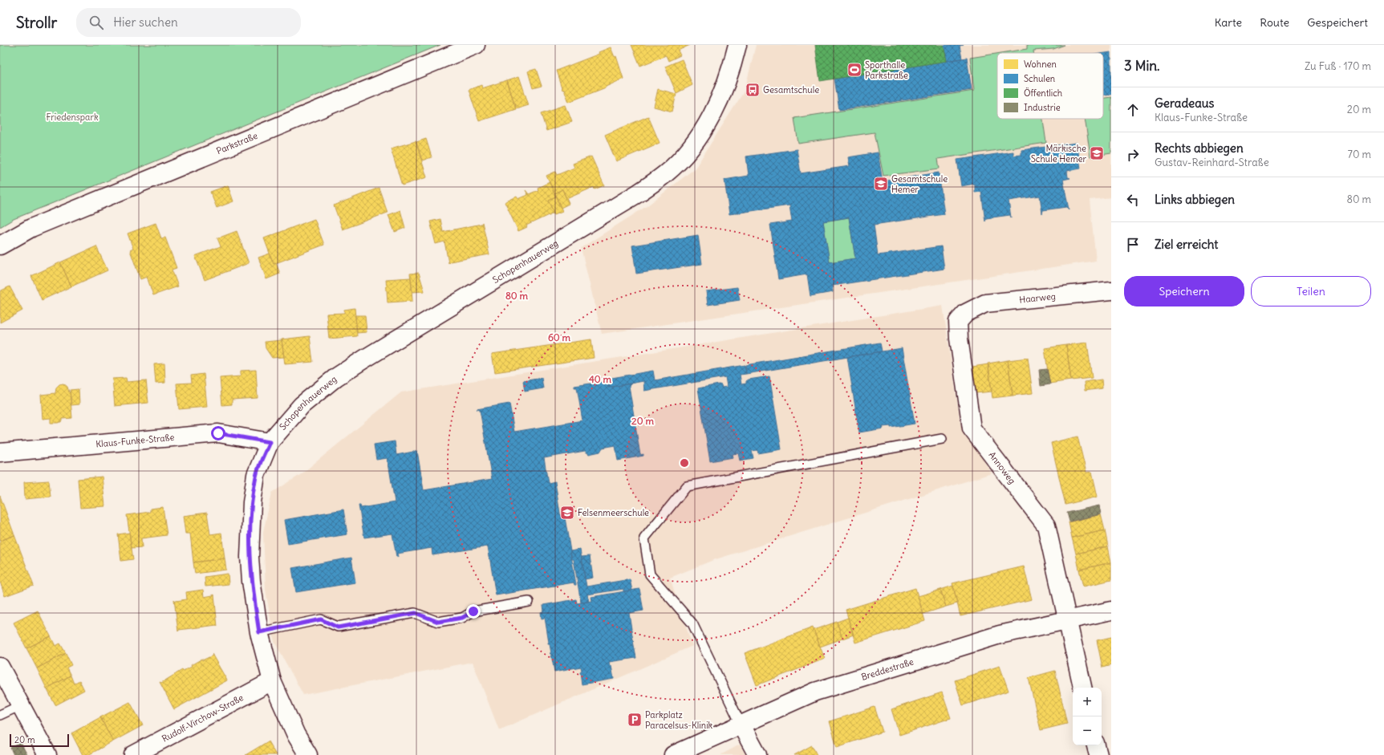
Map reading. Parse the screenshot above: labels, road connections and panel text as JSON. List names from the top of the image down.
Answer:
{
  "streets": {
    "street": [
      "Parkstraße",
      "Schopenhauerweg",
      "Haarweg",
      "Klaus-Funke-Straße",
      "Annoweg",
      "Breddestraße",
      "Rudolf-Virchow-Straße"
    ]
  },
  "crossings": [
    ["Schopenhauerweg", "Klaus-Funke-Straße"],
    ["Schopenhauerweg", "Rudolf-Virchow-Straße"],
    ["Haarweg", "Annoweg"],
    ["Annoweg", "Breddestraße"]
  ],
  "parks": ["Friedenspark"],
  "places": {
    "sports": ["Sporthalle Parkstraße"],
    "bus stop": ["Gesamtschule"],
    "school or university": ["Märkische Schule Hemer", "Gesamtschule Hemer", "Felsenmeerschule"],
    "parking": ["Parkplatz Paracelsus-Klinik"]
  },
  "legend": [
    "Wohnen",
    "Schulen",
    "Öffentlich",
    "Industrie"
  ],
  "scale_bar": "20 m",
  "page": {
    "header": "Strollr",
    "search": "Hier suchen",
    "nav": ["Karte", "Route", "Gespeichert"],
    "heading": ["3 Min.", "Zu Fuß · 170 m"],
    "list": [
      ["Geradeaus", "Klaus-Funke-Straße", "20 m"],
      ["Rechts abbiegen", "Gustav-Reinhard-Straße", "70 m"],
      ["Links abbiegen", "80 m"],
      "Ziel erreicht"
    ],
    "buttons": ["Speichern", "Teilen"],
    "map_buttons": ["+", "−"],
    "scale": "20 m"
  },
  "rings": [
    "80 m",
    "60 m",
    "40 m",
    "20 m"
  ]
}
